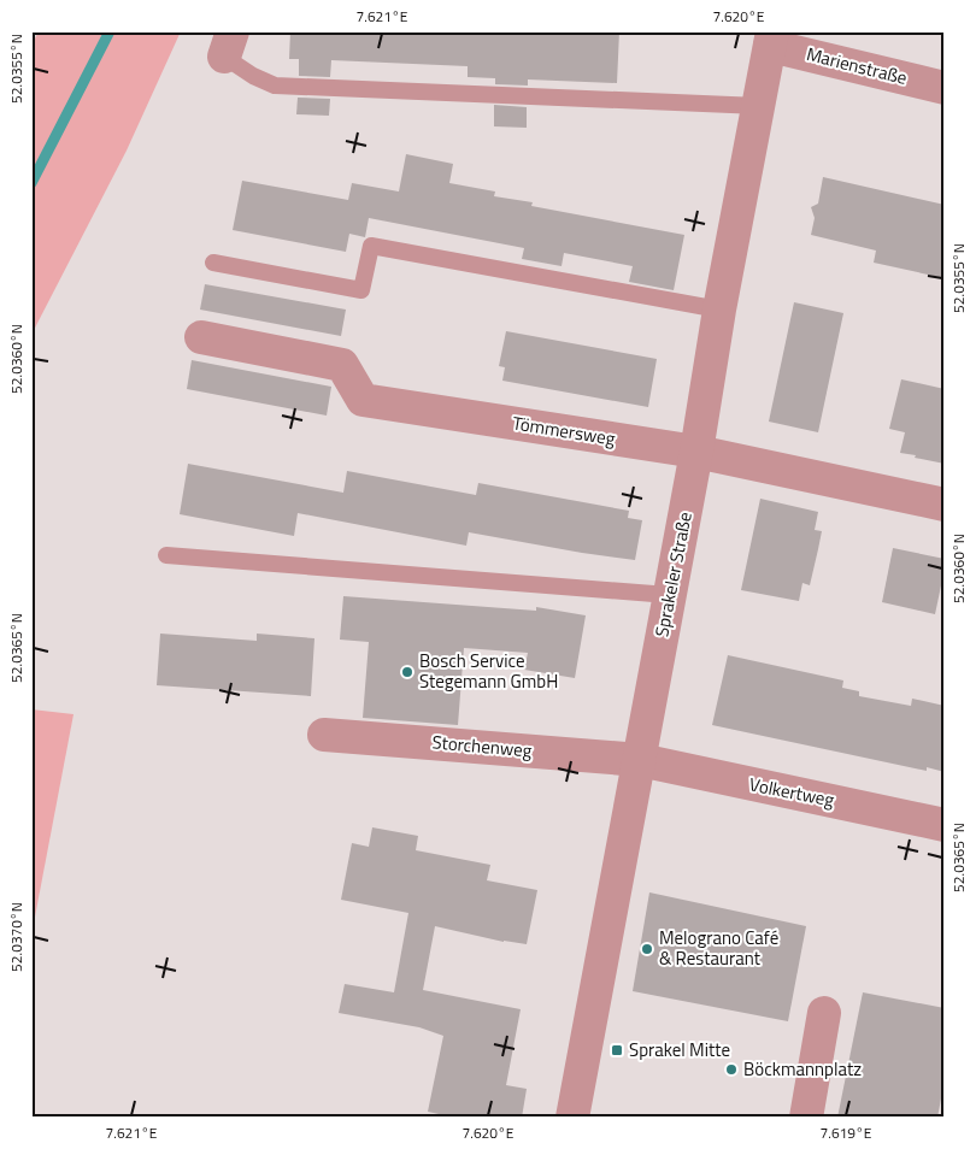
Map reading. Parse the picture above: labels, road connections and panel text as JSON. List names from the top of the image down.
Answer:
{
  "streets": {
    "street": [
      "Marienstraße",
      "Tömmersweg",
      "Sprakeler Straße",
      "Storchenweg",
      "Volkertweg"
    ]
  },
  "crossings": [
    ["Marienstraße", "Sprakeler Straße"],
    ["Tömmersweg", "Sprakeler Straße"],
    ["Sprakeler Straße", "Storchenweg"],
    ["Sprakeler Straße", "Volkertweg"],
    ["Storchenweg", "Volkertweg"]
  ],
  "places": {
    "other": ["Bosch Service Stegemann GmbH", "Melograno Café & Restaurant", "Böckmannplatz"],
    "transit": ["Sprakel Mitte"]
  },
  "coordinates": [
    "7.621°E",
    "7.620°E",
    "52.0355°N",
    "52.0360°N",
    "52.0365°N",
    "52.0370°N",
    "7.619°E"
  ]
}
